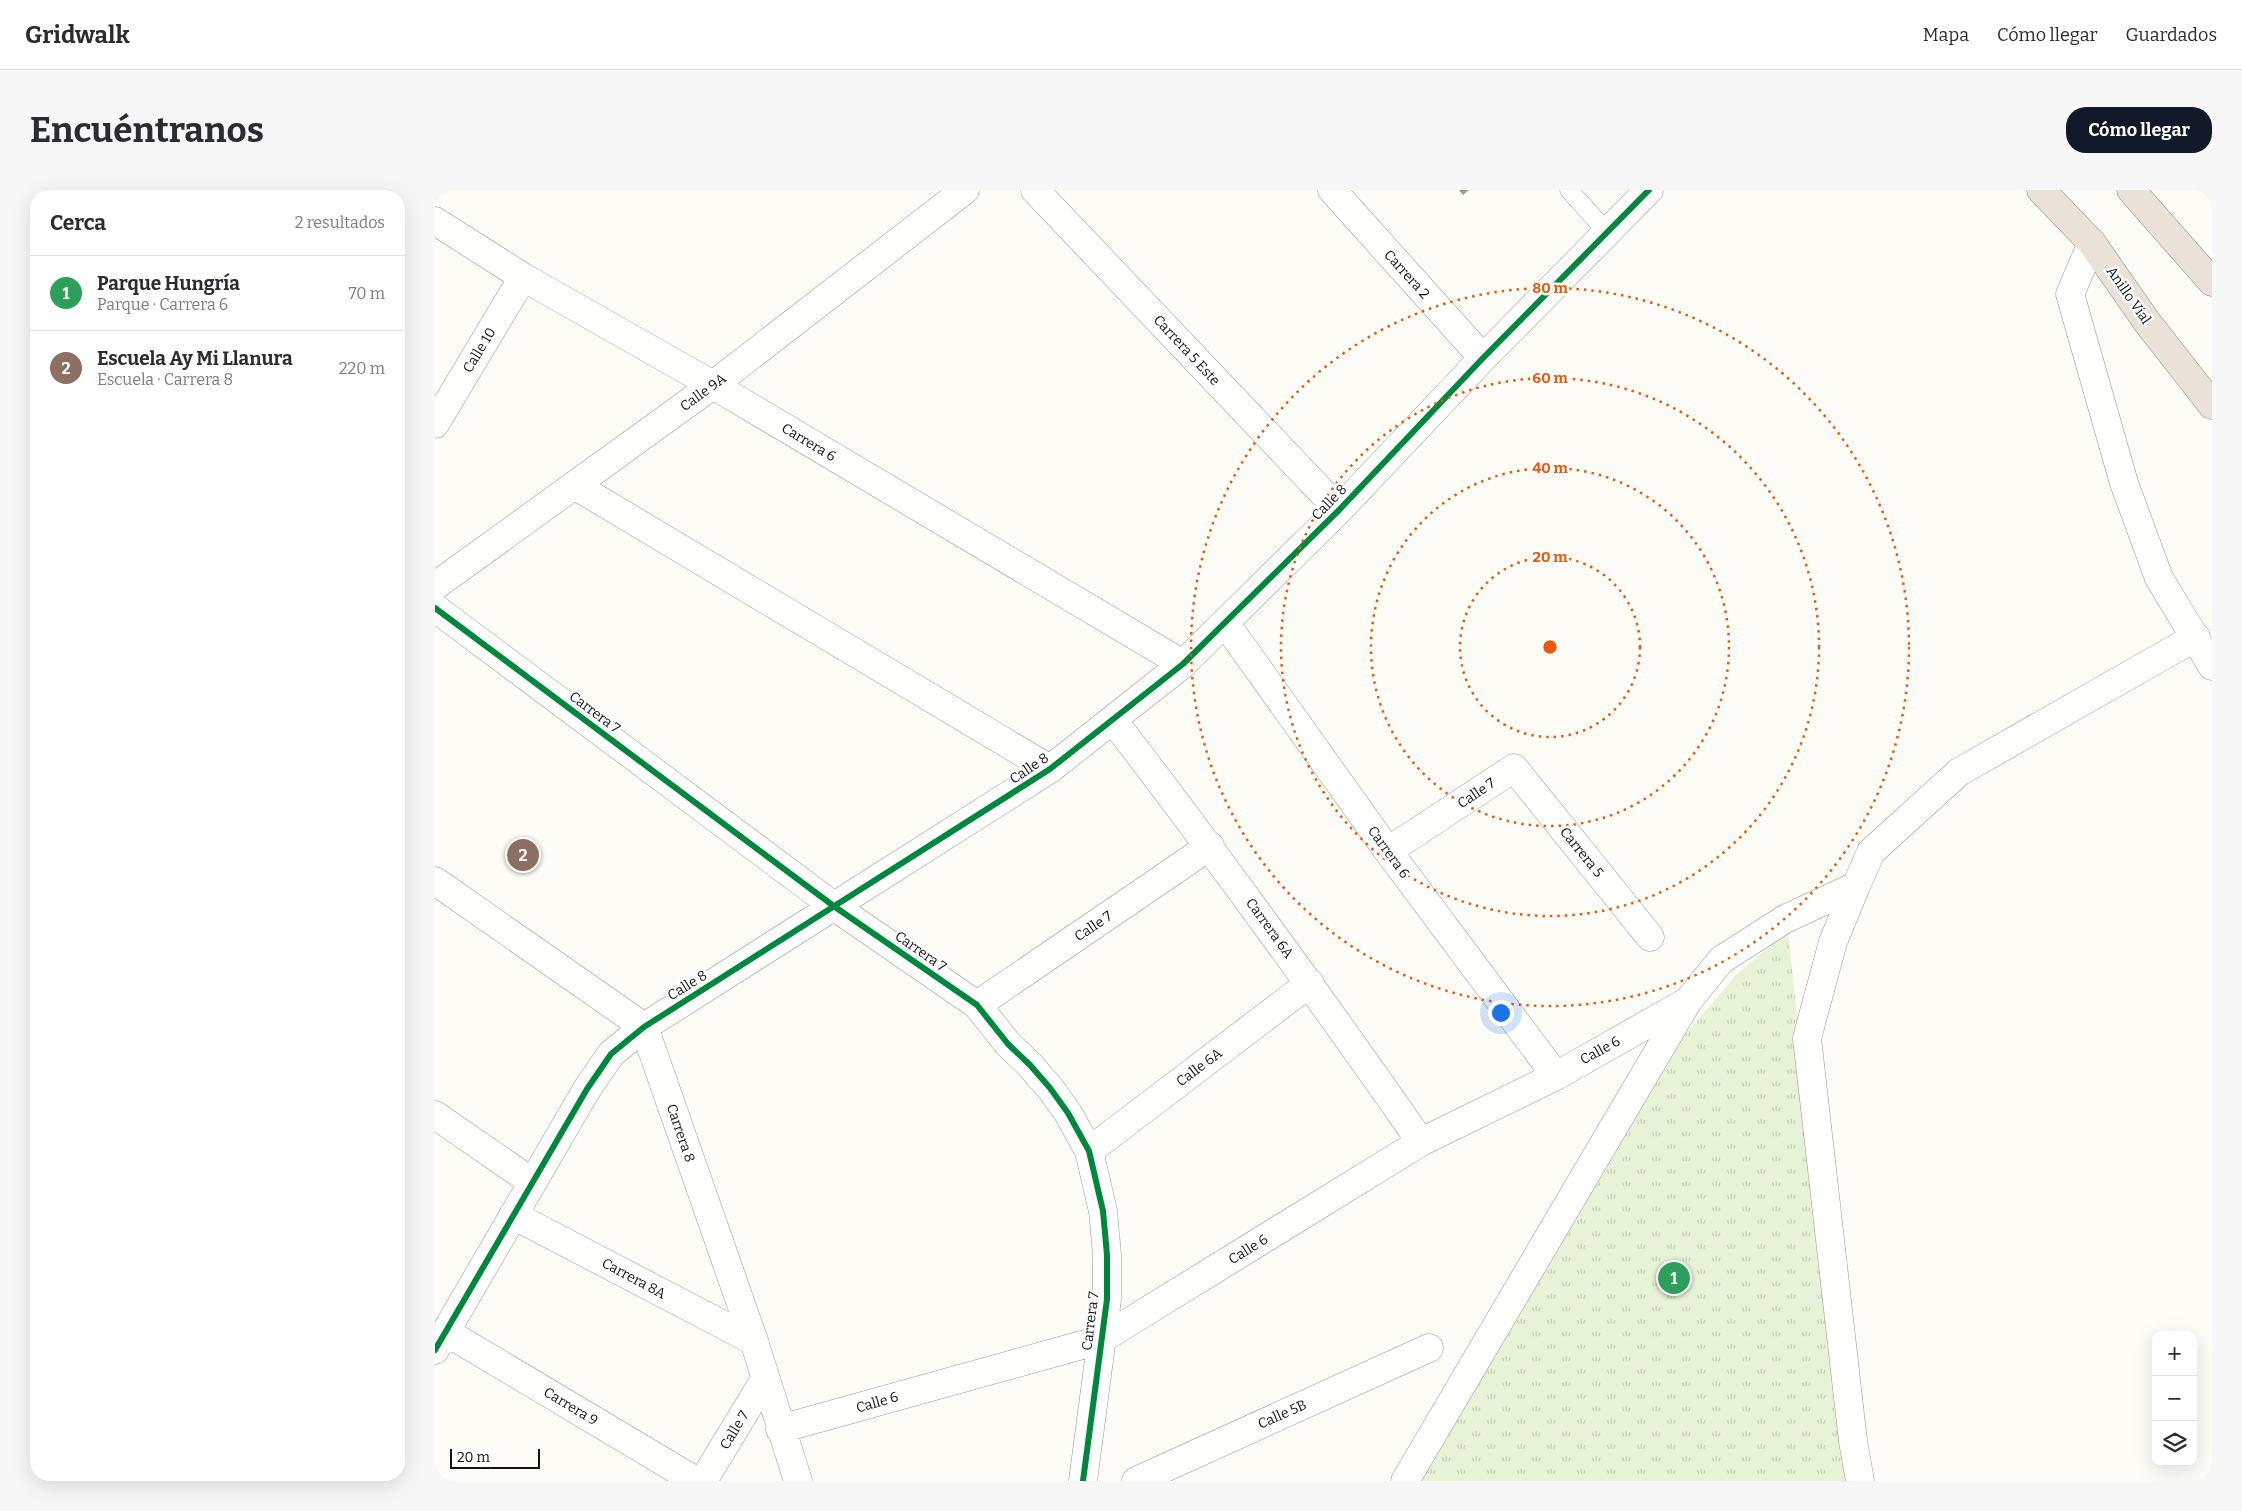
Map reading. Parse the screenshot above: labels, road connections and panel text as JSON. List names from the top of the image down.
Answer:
{
  "streets": {
    "highway": ["Anillo Vial"],
    "street": [
      "Carrera 2",
      "Calle 10",
      "Carrera 5 Este",
      "Calle 9A",
      "Carrera 6",
      "Calle 8",
      "Carrera 7",
      "Calle 7",
      "Carrera 5",
      "Carrera 6A",
      "Calle 6",
      "Calle 6A",
      "Carrera 8",
      "Carrera 8A",
      "Carrera 9",
      "Calle 5B"
    ]
  },
  "crossings": [
    ["Carrera 2", "Calle 8"],
    ["Calle 10", "Carrera 6"],
    ["Carrera 5 Este", "Calle 8"],
    ["Calle 9A", "Carrera 6"],
    ["Carrera 6", "Calle 8"],
    ["Carrera 6", "Calle 7"],
    ["Carrera 6", "Calle 6"],
    ["Calle 8", "Carrera 7"],
    ["Calle 8", "Carrera 6A"],
    ["Calle 8", "Carrera 8"],
    ["Calle 8", "Carrera 8A"],
    ["Calle 8", "Carrera 9"],
    ["Carrera 7", "Calle 7"],
    ["Carrera 7", "Calle 6"],
    ["Carrera 7", "Calle 6A"],
    ["Calle 7", "Carrera 5"],
    ["Calle 7", "Carrera 6A"],
    ["Calle 7", "Carrera 8"],
    ["Carrera 6A", "Calle 6"],
    ["Carrera 6A", "Calle 6A"],
    ["Calle 6", "Carrera 8"],
    ["Carrera 8", "Carrera 8A"]
  ],
  "scale_bar": "20 m",
  "page": {
    "header": "Gridwalk",
    "nav": ["Mapa", "Cómo llegar", "Guardados"],
    "buttons": "Cómo llegar",
    "title": "Encuéntranos",
    "heading": ["Cerca", "2 resultados"],
    "list": [
      {
        "mark": "1",
        "name": "Parque Hungría",
        "note": "Parque · Carrera 6",
        "value": "70 m"
      },
      {
        "mark": "2",
        "name": "Escuela Ay Mi Llanura",
        "note": "Escuela · Carrera 8",
        "value": "220 m"
      }
    ],
    "pins": ["2", "1"],
    "map_buttons": ["+", "−"],
    "scale": "20 m"
  },
  "rings": [
    "80 m",
    "60 m",
    "40 m",
    "20 m"
  ]
}
